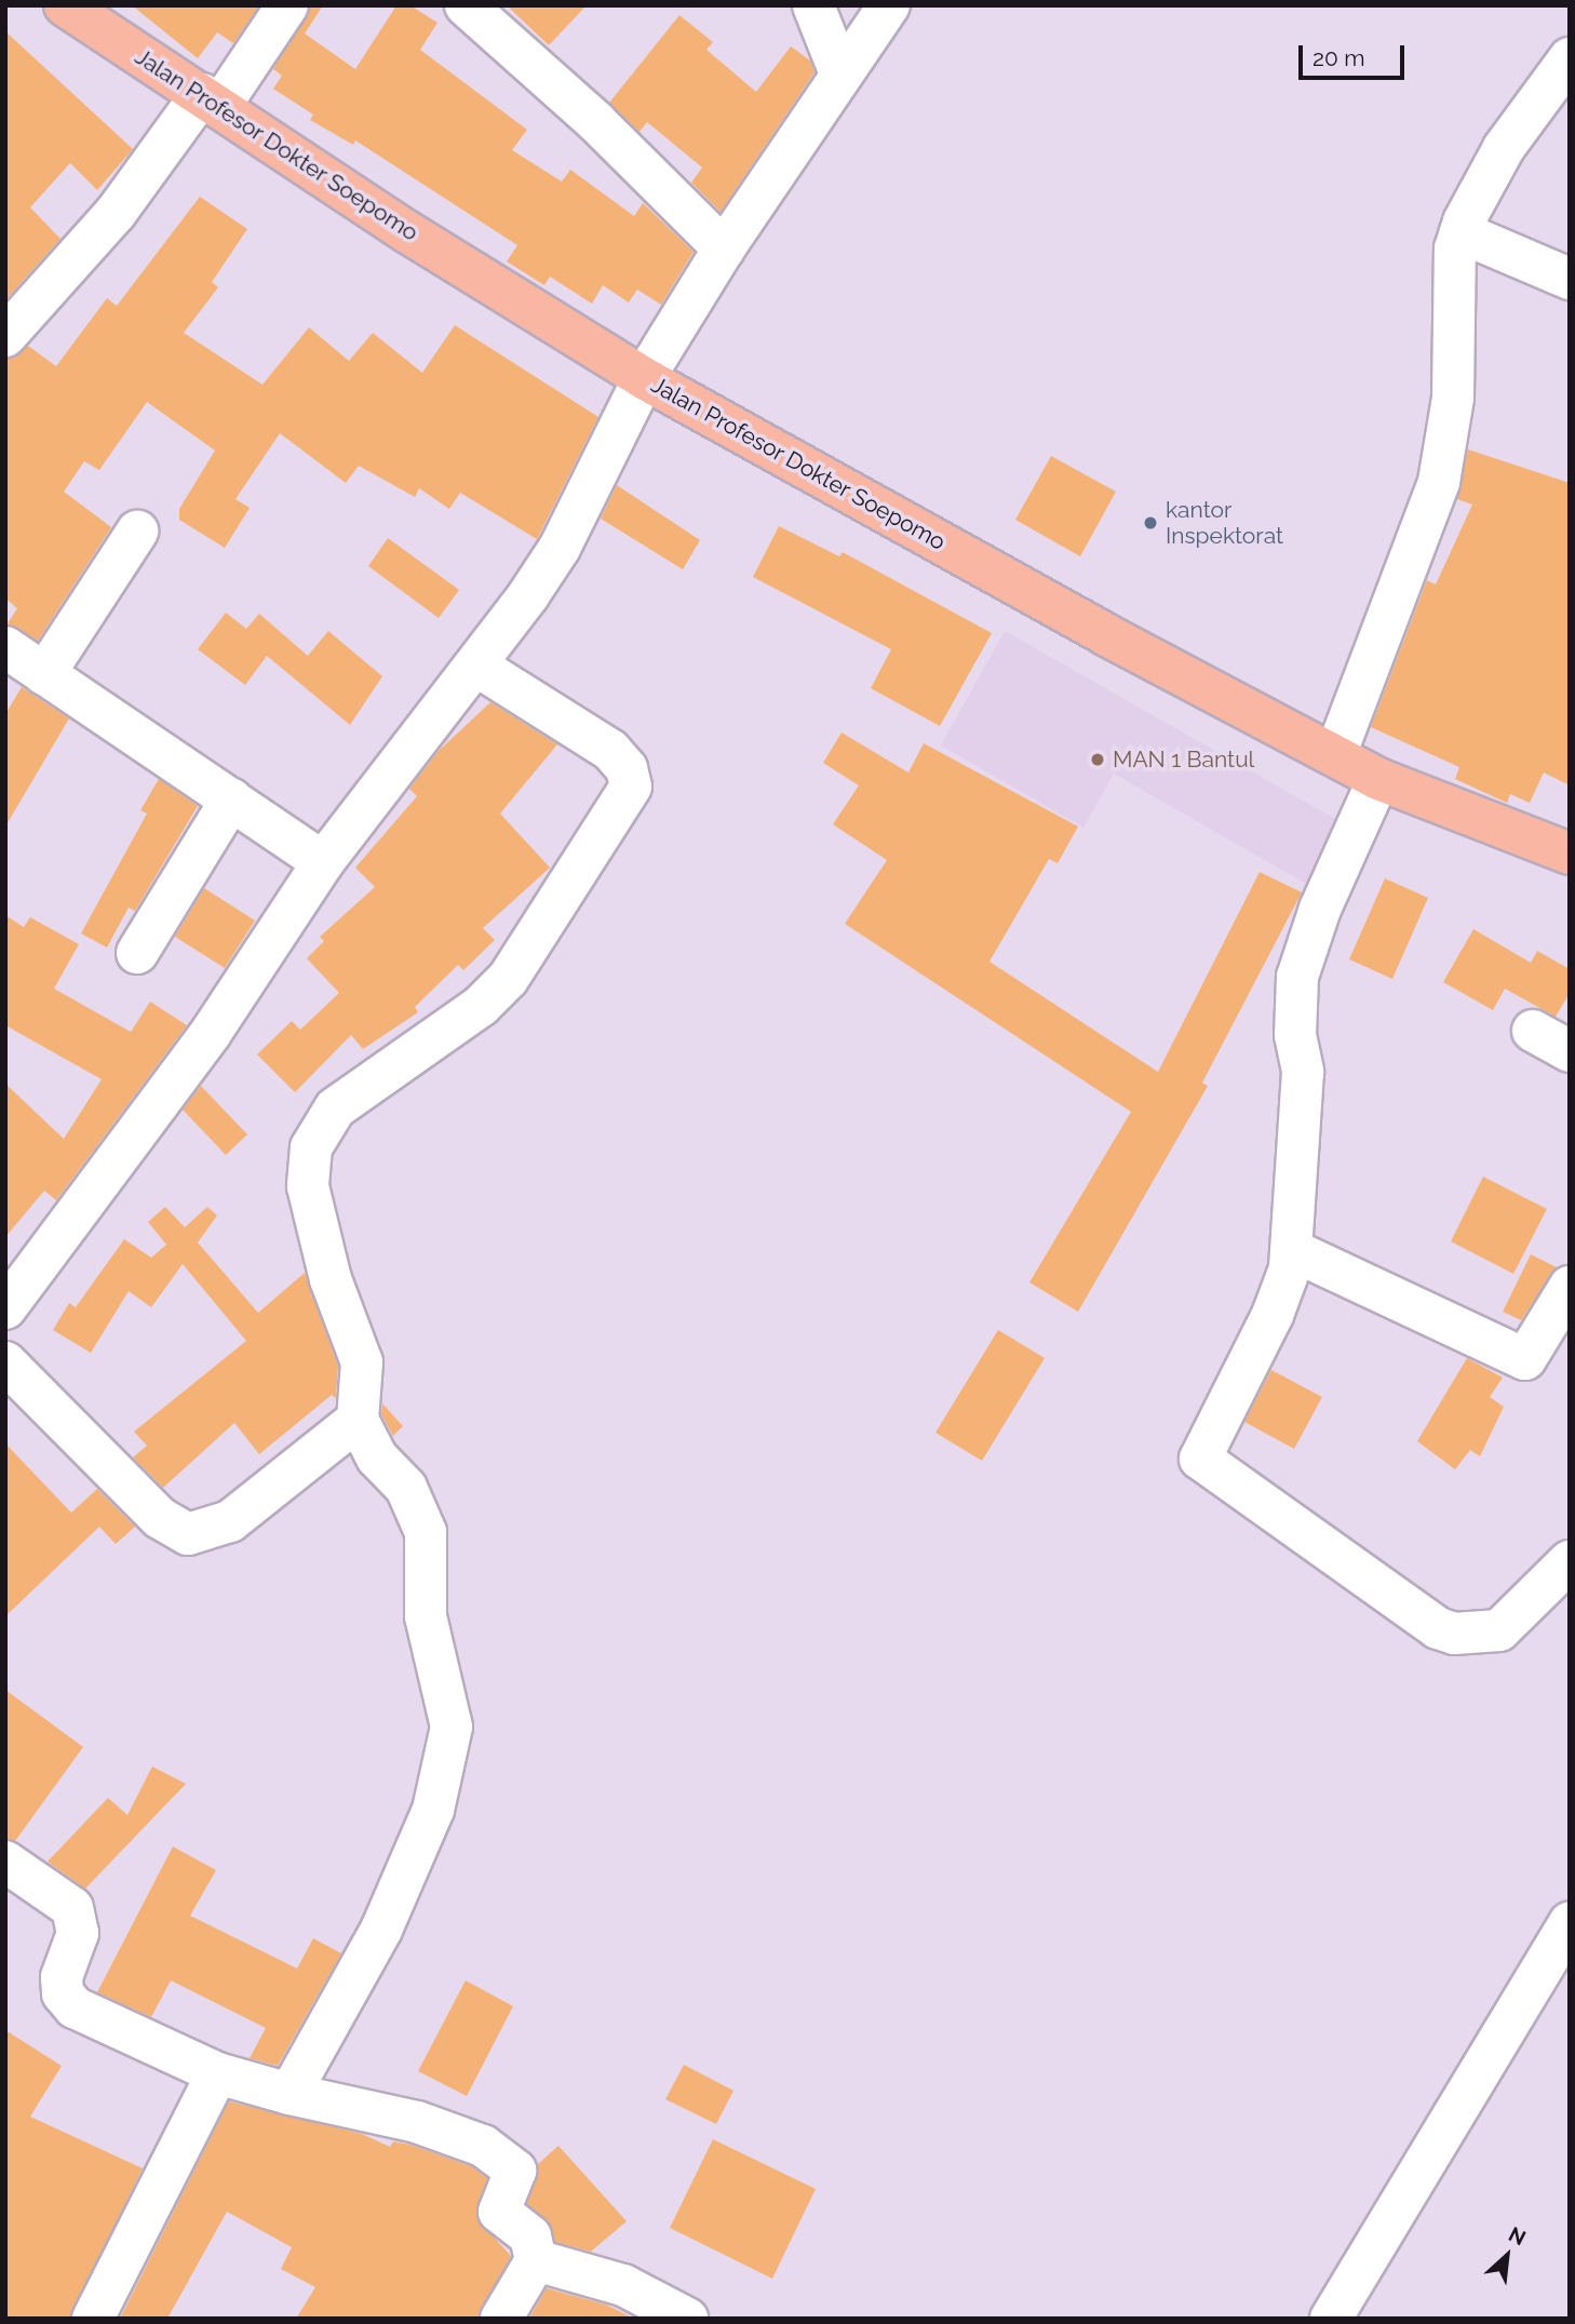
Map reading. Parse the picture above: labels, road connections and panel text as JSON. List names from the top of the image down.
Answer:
{
  "streets": {
    "main road": ["Jalan Profesor Dokter Soepomo"]
  },
  "places": ["kantor Inspektorat", "MAN 1 Bantul"],
  "scale_bar": "20 m",
  "north": "top right"
}
